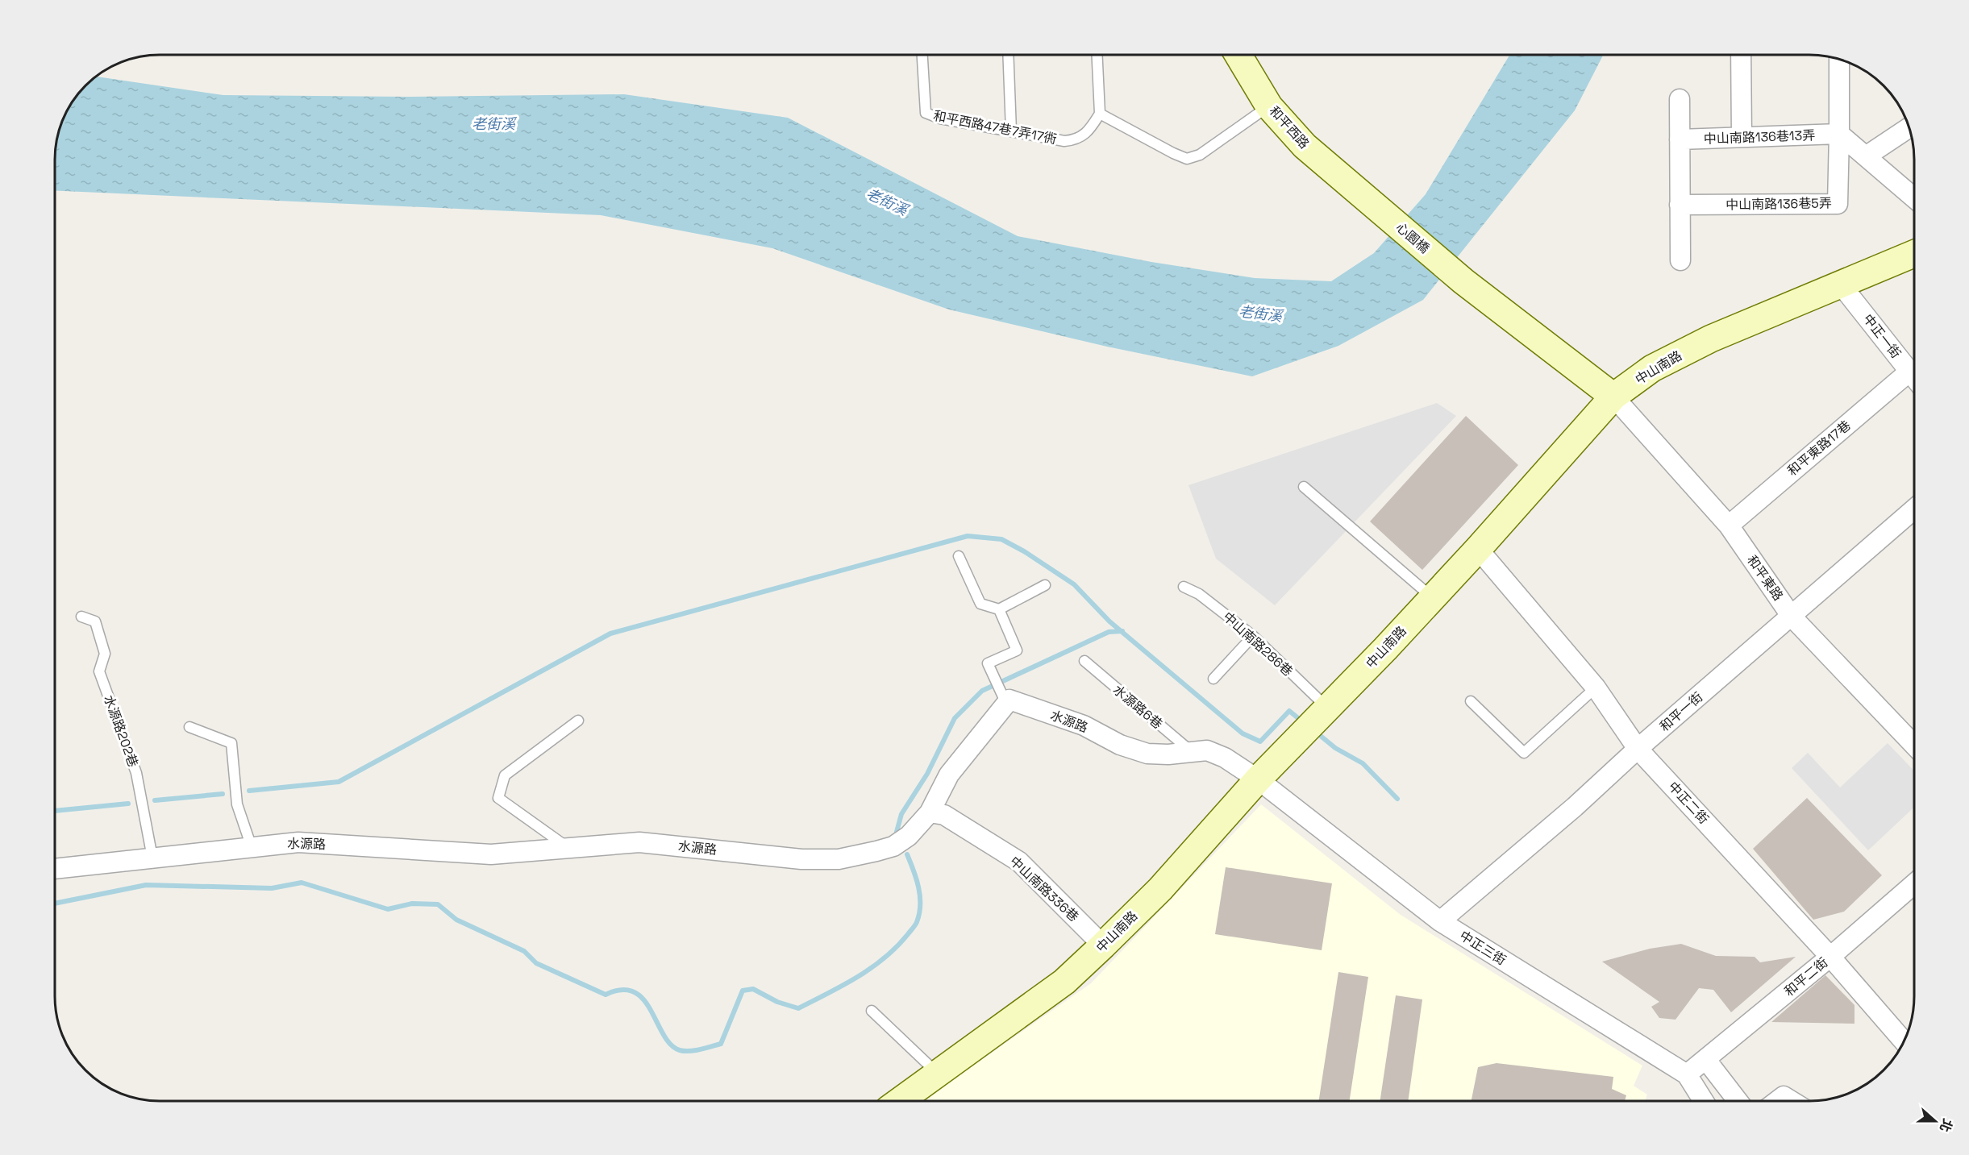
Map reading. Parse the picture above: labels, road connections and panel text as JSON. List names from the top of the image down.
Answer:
{
  "streets": {
    "main road": ["和平西路", "心園橋", "中山南路"],
    "street": [
      "中山南路136巷13弄",
      "中山南路136巷5弄",
      "中正一街",
      "和平東路17巷",
      "和平東路",
      "和平一街",
      "水源路",
      "中正二街",
      "中山南路336巷",
      "中正三街",
      "和平二街"
    ],
    "lane": [
      "和平西路47巷7弄17衖",
      "中山南路286巷",
      "水源路6巷",
      "水源路202巷"
    ]
  },
  "crossings": [
    ["和平西路", "心園橋"],
    ["中山南路136巷13弄", "中山南路136巷5弄"],
    ["心園橋", "中山南路"],
    ["心園橋", "和平東路"],
    ["中正一街", "中山南路"],
    ["中正一街", "和平東路17巷"],
    ["中山南路", "和平東路"],
    ["中山南路", "中山南路286巷"],
    ["中山南路", "水源路"],
    ["中山南路", "中正二街"],
    ["中山南路", "中山南路336巷"],
    ["中山南路", "中正三街"],
    ["和平東路17巷", "和平東路"],
    ["和平東路", "和平一街"],
    ["水源路6巷", "水源路"],
    ["和平一街", "中正二街"],
    ["和平一街", "中正三街"],
    ["水源路", "水源路202巷"],
    ["水源路", "中山南路336巷"],
    ["水源路", "中正三街"],
    ["中正二街", "和平二街"],
    ["中正三街", "和平二街"]
  ],
  "water": ["老街溪"],
  "north": "right"
}
